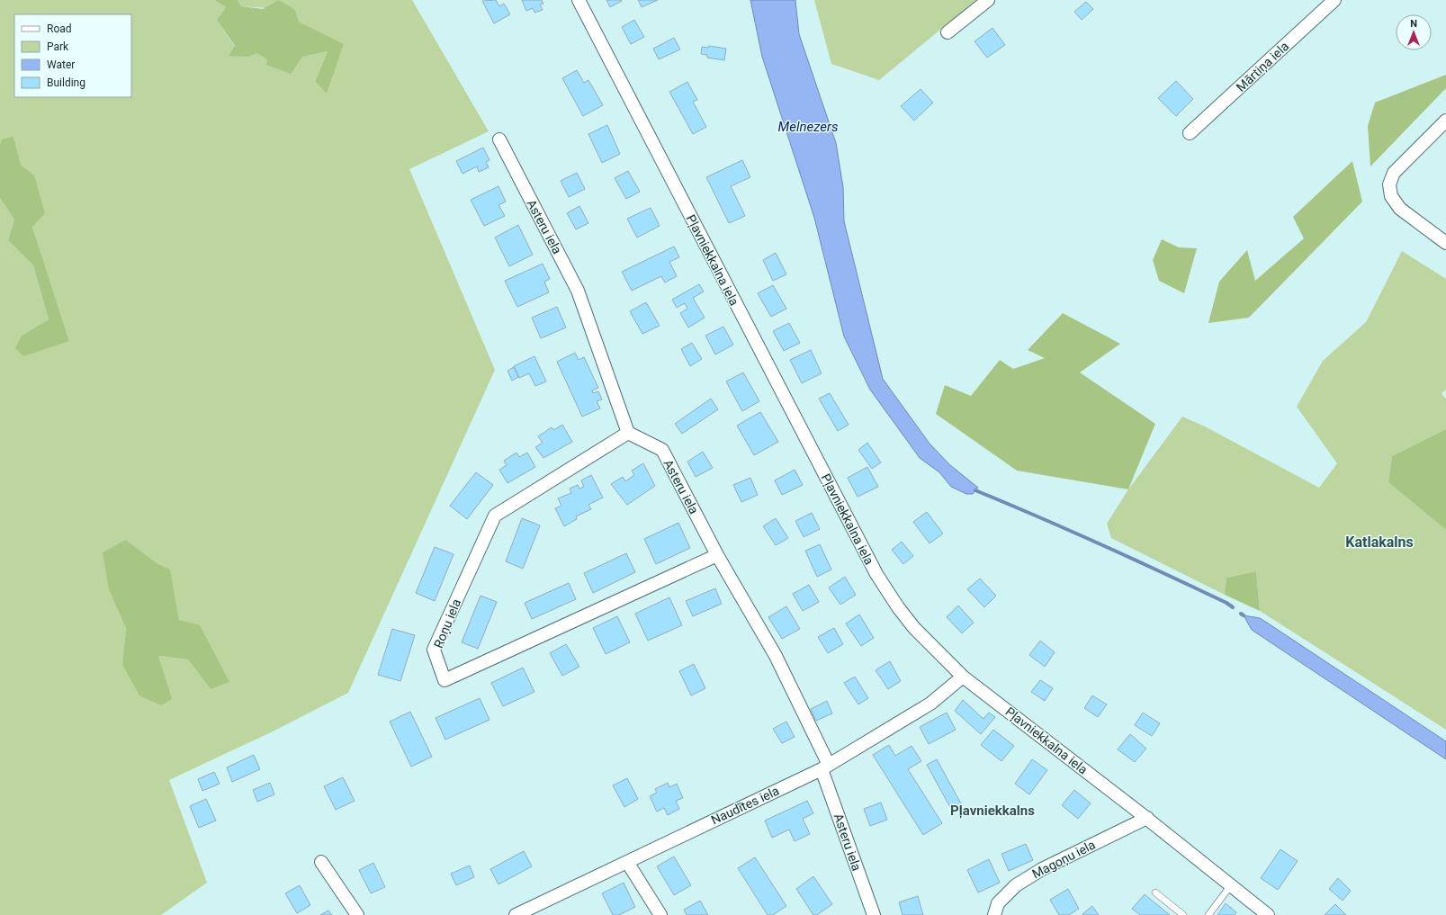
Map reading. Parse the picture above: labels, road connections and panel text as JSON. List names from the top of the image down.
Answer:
{
  "streets": {
    "street": [
      "Mārtiņa iela",
      "Asteru iela",
      "Pļavniekkalna iela",
      "Roņu iela",
      "Naudītes iela",
      "Magoņu iela"
    ]
  },
  "crossings": [
    ["Asteru iela", "Roņu iela"],
    ["Asteru iela", "Naudītes iela"],
    ["Pļavniekkalna iela", "Naudītes iela"],
    ["Pļavniekkalna iela", "Magoņu iela"]
  ],
  "districts": ["Katlakalns", "Pļavniekkalns"],
  "water": ["Melnezers"],
  "legend": [
    "Road",
    "Park",
    "Water",
    "Building"
  ],
  "north": "top"
}
